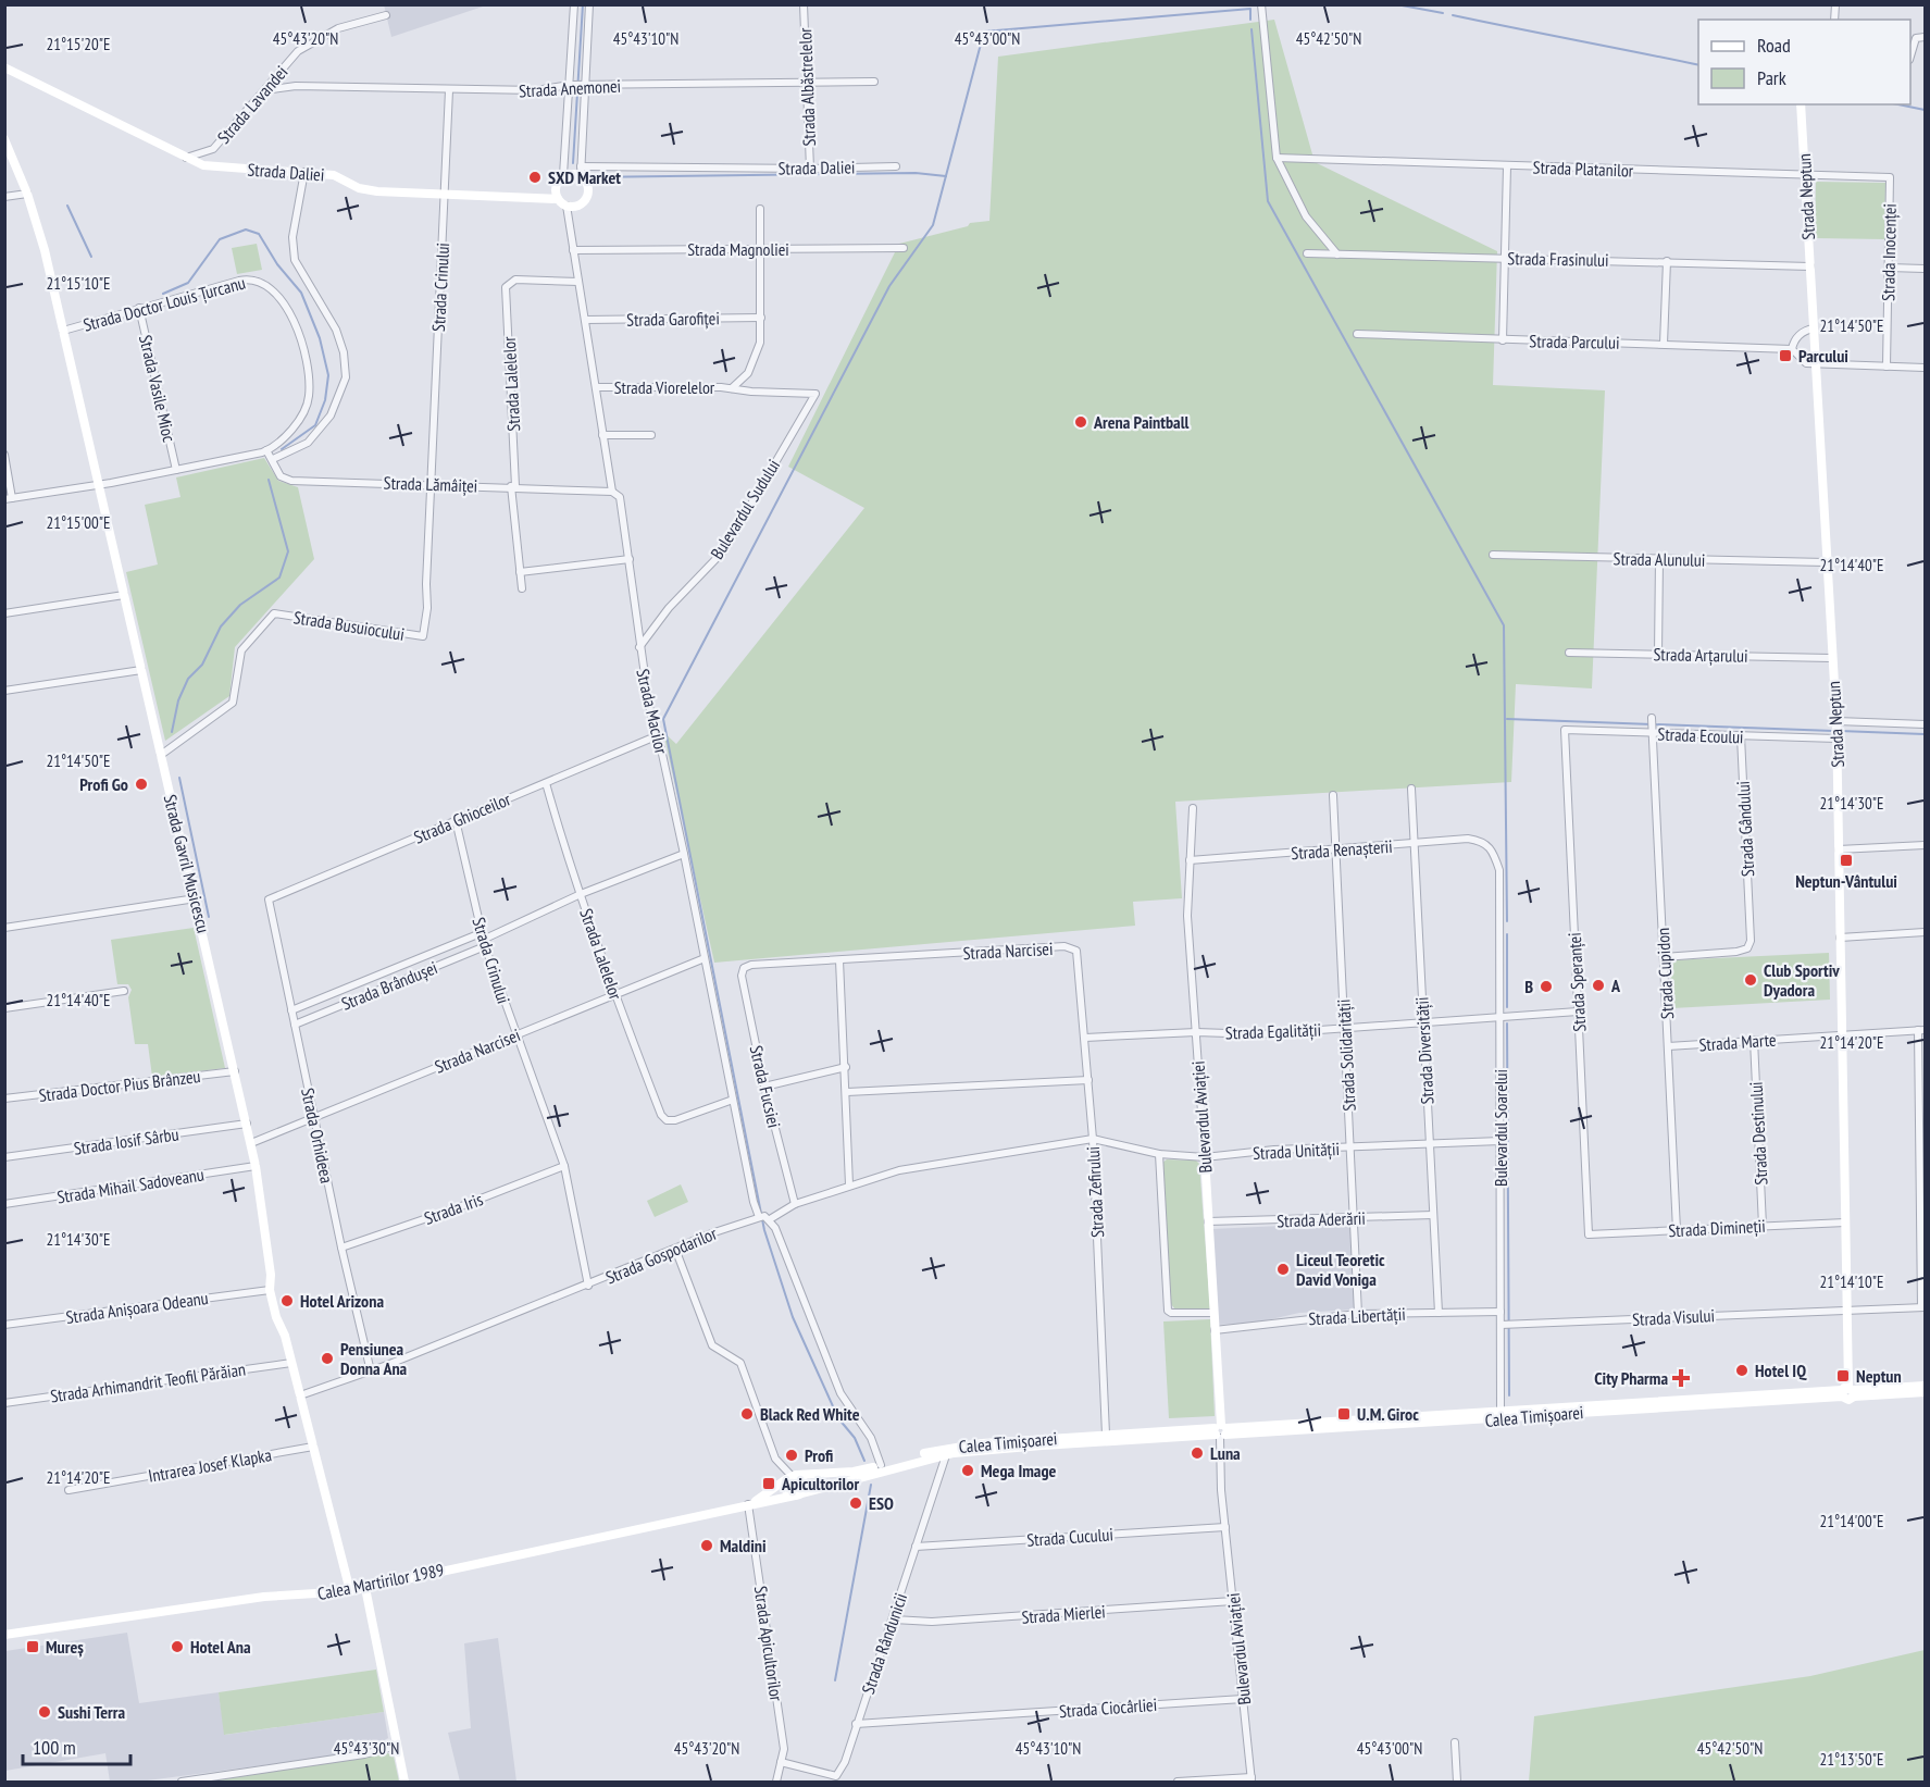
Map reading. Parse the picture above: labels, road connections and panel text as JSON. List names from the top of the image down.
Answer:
{
  "streets": {
    "street": [
      "Strada Albăstrelelor",
      "Strada Anemonei",
      "Strada Lavandei",
      "Strada Daliei",
      "Strada Platanilor",
      "Strada Neptun",
      "Strada Magnoliei",
      "Strada Inocenței",
      "Strada Frasinului",
      "Strada Crinului",
      "Strada Doctor Louis Țurcanu",
      "Strada Garofiței",
      "Strada Parcului",
      "Strada Lalelelor",
      "Strada Viorelelor",
      "Strada Vasile Mioc",
      "Strada Lămâiței",
      "Bulevardul Sudului",
      "Strada Alunului",
      "Strada Busuiocului",
      "Strada Arțarului",
      "Strada Macilor",
      "Strada Ecoului",
      "Strada Ghioceilor",
      "Strada Gândului",
      "Strada Renașterii",
      "Strada Gavril Musicescu",
      "Strada Narcisei",
      "Strada Cupidon",
      "Strada Speranței",
      "Strada Brândușei",
      "Strada Egalității",
      "Strada Marte",
      "Strada Diversității",
      "Strada Solidarității",
      "Strada Doctor Pius Brânzeu",
      "Strada Fucsiei",
      "Bulevardul Aviației",
      "Bulevardul Soarelui",
      "Strada Destinului",
      "Strada Orhideea",
      "Strada Iosif Sârbu",
      "Strada Unității",
      "Strada Mihail Sadoveanu",
      "Strada Zefirului",
      "Strada Iris",
      "Strada Aderării",
      "Strada Dimineții",
      "Strada Gospodarilor",
      "Strada Anișoara Odeanu",
      "Strada Libertății",
      "Strada Visului",
      "Strada Arhimandrit Teofil Părăian",
      "Calea Timișoarei",
      "Intrarea Josef Klapka",
      "Strada Cucului",
      "Calea Martirilor 1989",
      "Strada Mierlei",
      "Strada Apicultorilor",
      "Strada Rândunicii",
      "Strada Ciocârliei"
    ]
  },
  "crossings": [
    ["Strada Albăstrelelor", "Strada Anemonei"],
    ["Strada Albăstrelelor", "Strada Daliei"],
    ["Strada Anemonei", "Strada Lavandei"],
    ["Strada Anemonei", "Strada Crinului"],
    ["Strada Lavandei", "Strada Daliei"],
    ["Strada Daliei", "Strada Crinului"],
    ["Strada Daliei", "Strada Macilor"],
    ["Strada Platanilor", "Strada Neptun"],
    ["Strada Platanilor", "Strada Inocenței"],
    ["Strada Neptun", "Strada Frasinului"],
    ["Strada Neptun", "Strada Alunului"],
    ["Strada Neptun", "Strada Arțarului"],
    ["Strada Neptun", "Strada Ecoului"],
    ["Strada Neptun", "Strada Marte"],
    ["Strada Neptun", "Strada Dimineții"],
    ["Strada Neptun", "Strada Visului"],
    ["Strada Neptun", "Calea Timișoarei"],
    ["Strada Magnoliei", "Strada Macilor"],
    ["Strada Crinului", "Strada Lămâiței"],
    ["Strada Crinului", "Strada Busuiocului"],
    ["Strada Crinului", "Strada Ghioceilor"],
    ["Strada Crinului", "Strada Narcisei"],
    ["Strada Crinului", "Strada Brândușei"],
    ["Strada Crinului", "Strada Iris"],
    ["Strada Crinului", "Strada Gospodarilor"],
    ["Strada Doctor Louis Țurcanu", "Strada Vasile Mioc"],
    ["Strada Doctor Louis Țurcanu", "Strada Lămâiței"],
    ["Strada Doctor Louis Țurcanu", "Strada Gavril Musicescu"],
    ["Strada Garofiței", "Strada Macilor"],
    ["Strada Lalelelor", "Strada Lămâiței"],
    ["Strada Lalelelor", "Strada Macilor"],
    ["Strada Lalelelor", "Strada Ghioceilor"],
    ["Strada Lalelelor", "Strada Narcisei"],
    ["Strada Lalelelor", "Strada Brândușei"],
    ["Strada Viorelelor", "Bulevardul Sudului"],
    ["Strada Viorelelor", "Strada Macilor"],
    ["Strada Vasile Mioc", "Strada Lămâiței"],
    ["Strada Lămâiței", "Strada Macilor"],
    ["Bulevardul Sudului", "Strada Macilor"],
    ["Strada Busuiocului", "Strada Gavril Musicescu"],
    ["Strada Macilor", "Strada Ghioceilor"],
    ["Strada Macilor", "Strada Narcisei"],
    ["Strada Macilor", "Strada Brândușei"],
    ["Strada Macilor", "Strada Gospodarilor"],
    ["Strada Ecoului", "Strada Gândului"],
    ["Strada Ecoului", "Strada Cupidon"],
    ["Strada Ecoului", "Strada Speranței"],
    ["Strada Ghioceilor", "Strada Orhideea"],
    ["Strada Gândului", "Strada Cupidon"],
    ["Strada Renașterii", "Strada Diversității"],
    ["Strada Renașterii", "Strada Solidarității"],
    ["Strada Renașterii", "Bulevardul Aviației"],
    ["Strada Renașterii", "Bulevardul Soarelui"],
    ["Strada Gavril Musicescu", "Strada Narcisei"],
    ["Strada Gavril Musicescu", "Strada Doctor Pius Brânzeu"],
    ["Strada Gavril Musicescu", "Strada Iosif Sârbu"],
    ["Strada Gavril Musicescu", "Strada Mihail Sadoveanu"],
    ["Strada Gavril Musicescu", "Strada Gospodarilor"],
    ["Strada Gavril Musicescu", "Strada Anișoara Odeanu"],
    ["Strada Gavril Musicescu", "Strada Arhimandrit Teofil Părăian"],
    ["Strada Gavril Musicescu", "Intrarea Josef Klapka"],
    ["Strada Gavril Musicescu", "Calea Martirilor 1989"],
    ["Strada Narcisei", "Strada Fucsiei"],
    ["Strada Narcisei", "Strada Orhideea"],
    ["Strada Narcisei", "Strada Zefirului"],
    ["Strada Cupidon", "Strada Marte"],
    ["Strada Cupidon", "Strada Dimineții"],
    ["Strada Speranței", "Strada Egalității"],
    ["Strada Speranței", "Strada Dimineții"],
    ["Strada Brândușei", "Strada Orhideea"],
    ["Strada Egalității", "Strada Diversității"],
    ["Strada Egalității", "Strada Solidarității"],
    ["Strada Egalității", "Bulevardul Aviației"],
    ["Strada Egalității", "Bulevardul Soarelui"],
    ["Strada Egalității", "Strada Zefirului"],
    ["Strada Marte", "Strada Destinului"],
    ["Strada Diversității", "Strada Unității"],
    ["Strada Diversității", "Strada Aderării"],
    ["Strada Diversității", "Strada Libertății"],
    ["Strada Solidarității", "Strada Unității"],
    ["Strada Solidarității", "Strada Aderării"],
    ["Strada Solidarității", "Strada Libertății"],
    ["Strada Fucsiei", "Strada Gospodarilor"],
    ["Bulevardul Aviației", "Strada Unității"],
    ["Bulevardul Aviației", "Strada Aderării"],
    ["Bulevardul Aviației", "Strada Libertății"],
    ["Bulevardul Aviației", "Calea Timișoarei"],
    ["Bulevardul Aviației", "Strada Cucului"],
    ["Bulevardul Aviației", "Strada Mierlei"],
    ["Bulevardul Aviației", "Strada Ciocârliei"],
    ["Bulevardul Soarelui", "Strada Unității"],
    ["Bulevardul Soarelui", "Strada Libertății"],
    ["Bulevardul Soarelui", "Strada Visului"],
    ["Bulevardul Soarelui", "Calea Timișoarei"],
    ["Strada Destinului", "Strada Dimineții"],
    ["Strada Orhideea", "Strada Iris"],
    ["Strada Orhideea", "Strada Gospodarilor"],
    ["Strada Unității", "Strada Zefirului"],
    ["Strada Unității", "Strada Gospodarilor"],
    ["Strada Zefirului", "Strada Gospodarilor"],
    ["Strada Zefirului", "Calea Timișoarei"],
    ["Calea Timișoarei", "Calea Martirilor 1989"],
    ["Calea Timișoarei", "Strada Rândunicii"],
    ["Strada Cucului", "Strada Rândunicii"],
    ["Calea Martirilor 1989", "Strada Apicultorilor"],
    ["Strada Mierlei", "Strada Rândunicii"],
    ["Strada Apicultorilor", "Strada Rândunicii"],
    ["Strada Rândunicii", "Strada Ciocârliei"]
  ],
  "places": {
    "other": [
      "SXD Market",
      "Arena Paintball",
      "Profi Go",
      "Club Sportiv Dyadora",
      "A",
      "B",
      "Liceul Teoretic David Voniga",
      "Hotel Arizona",
      "Pensiunea Donna Ana",
      "Hotel IQ",
      "Black Red White",
      "Luna",
      "Profi",
      "Mega Image",
      "ESO",
      "Maldini",
      "Hotel Ana",
      "Sushi Terra"
    ],
    "transit": [
      "Parcului",
      "Neptun-Vântului",
      "Neptun",
      "U.M. Giroc",
      "Apicultorilor",
      "Mureș"
    ],
    "health": ["City Pharma"]
  },
  "legend": ["Road", "Park"],
  "scale_bar": "100 m",
  "coordinates": [
    "45°43'20\"N",
    "45°43'10\"N",
    "45°43'00\"N",
    "45°42'50\"N",
    "21°15'20\"E",
    "21°15'10\"E",
    "21°14'50\"E",
    "21°15'00\"E",
    "21°14'40\"E",
    "21°14'30\"E",
    "21°14'20\"E",
    "21°14'10\"E",
    "21°14'00\"E",
    "45°43'30\"N",
    "21°13'50\"E"
  ]
}
